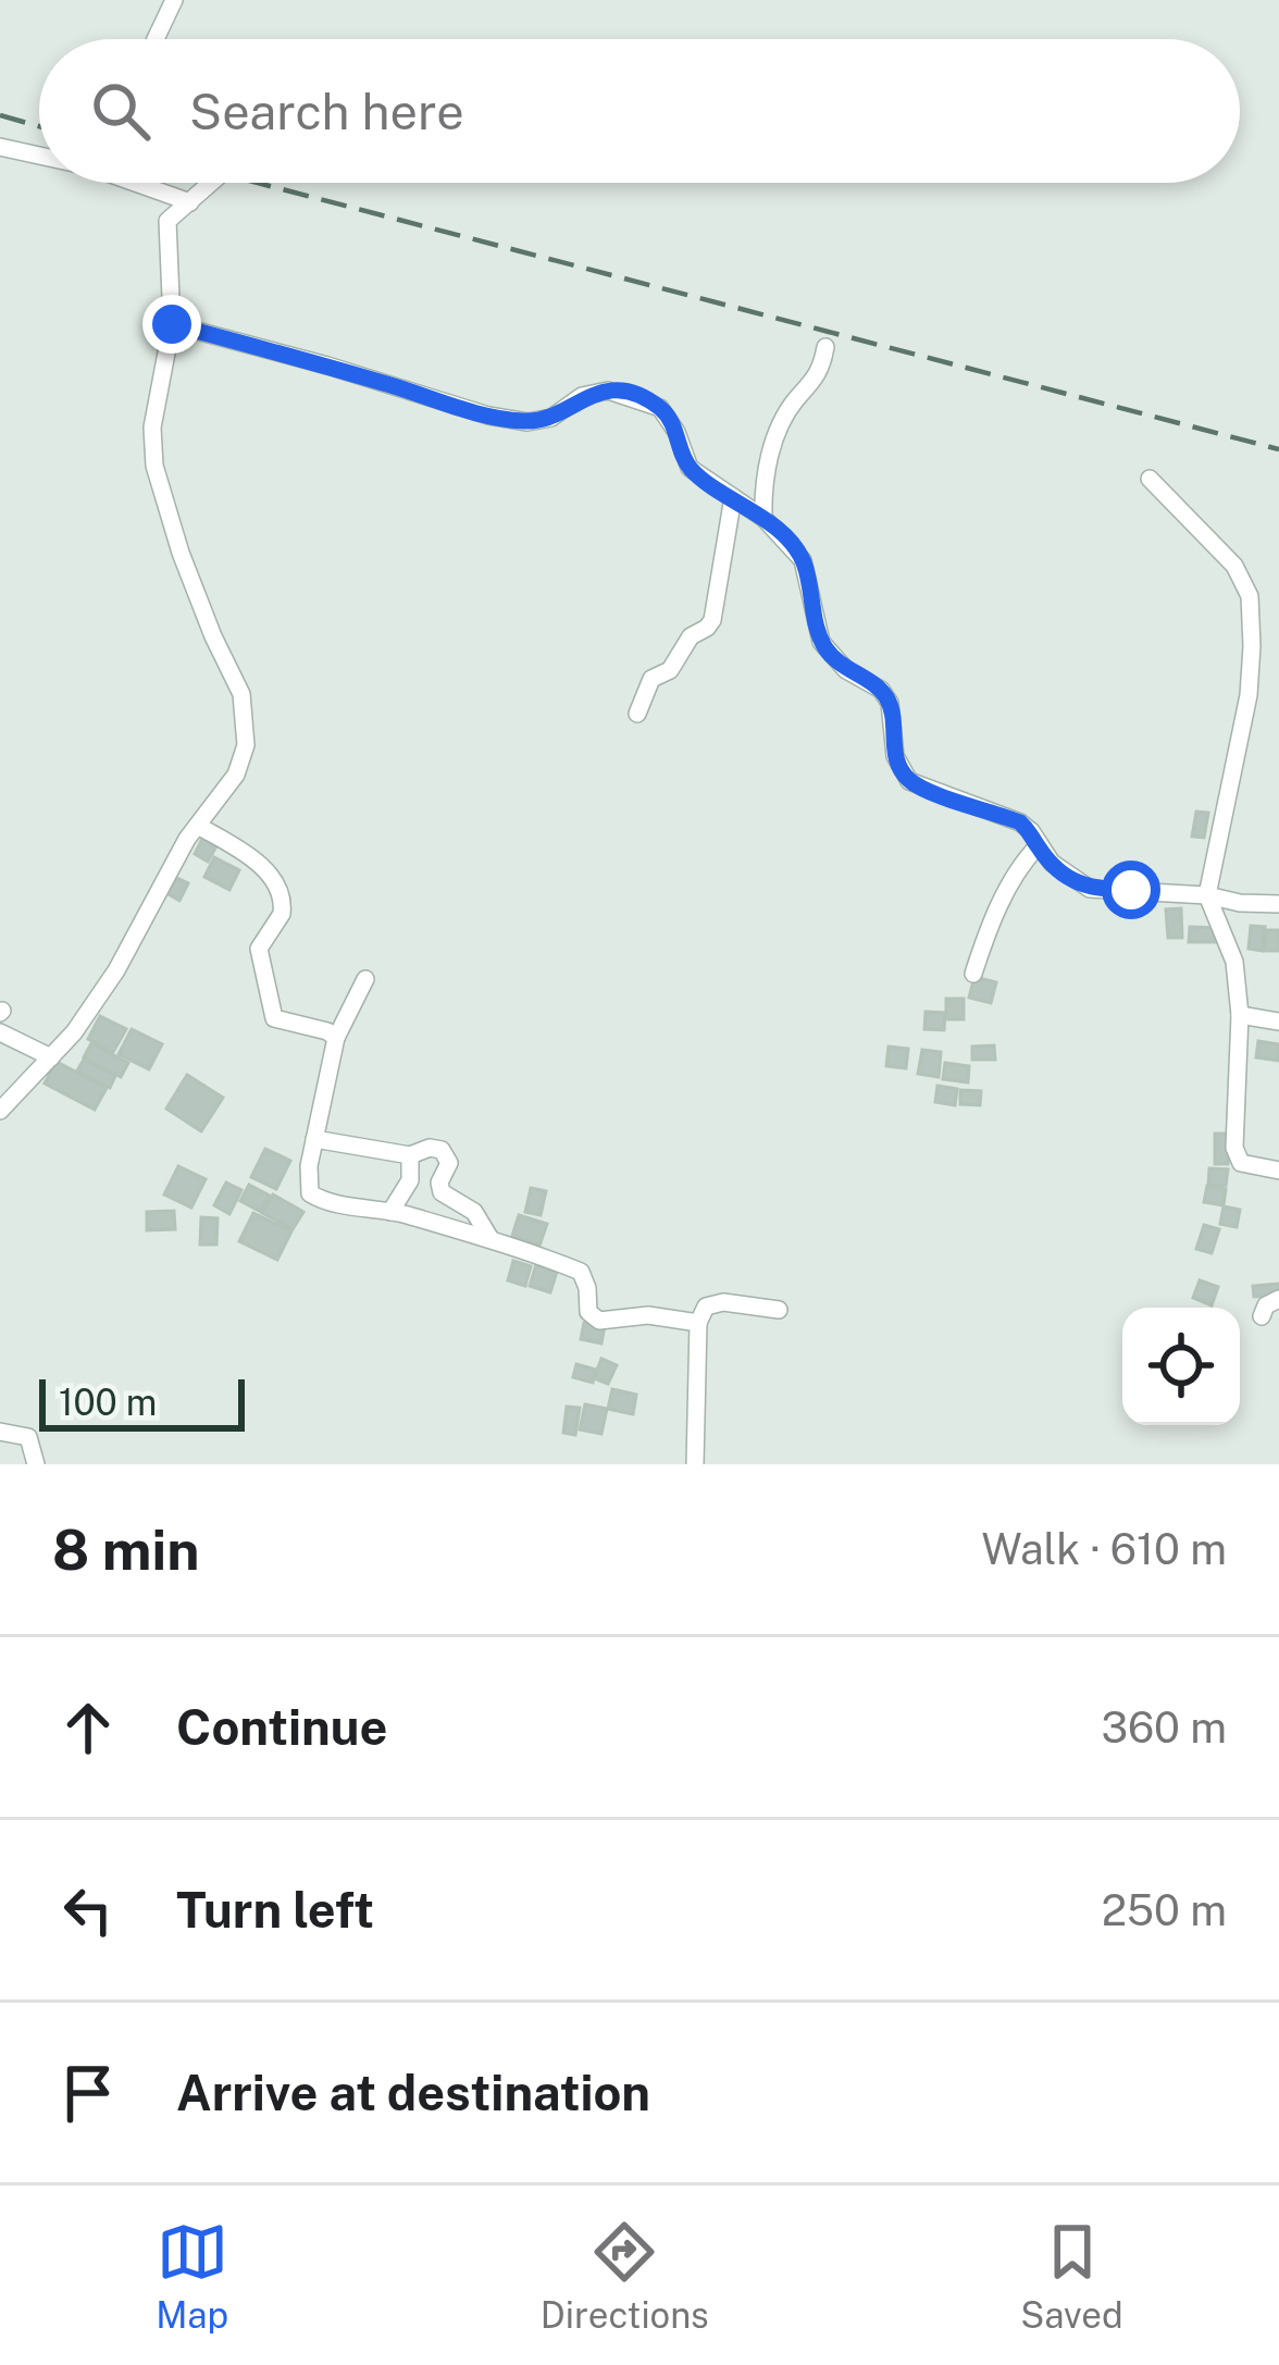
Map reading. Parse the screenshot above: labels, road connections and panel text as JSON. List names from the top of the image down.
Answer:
{
  "scale_bar": "100 m",
  "page": {
    "search": "Search here",
    "scale": "100 m",
    "heading": ["8 min", "Walk · 610 m"],
    "list": [
      ["Continue", "360 m"],
      ["Turn left", "250 m"],
      "Arrive at destination"
    ],
    "nav": ["Map", "Directions", "Saved"]
  }
}
